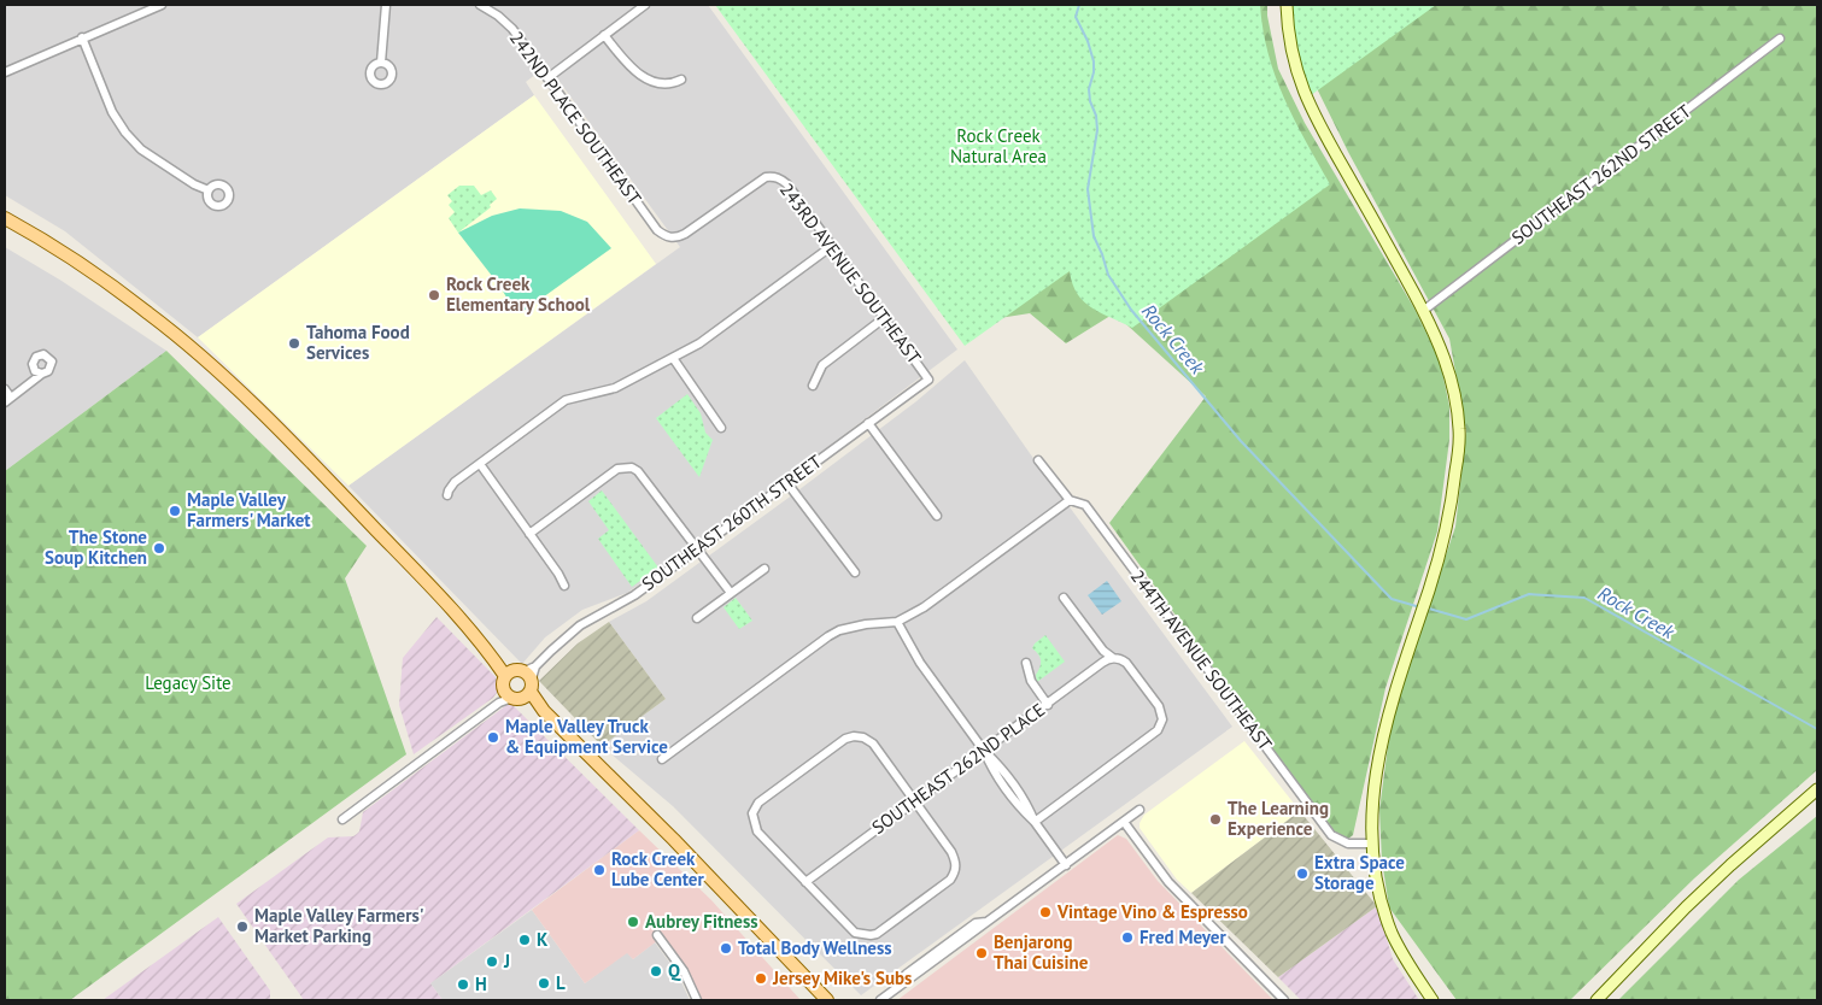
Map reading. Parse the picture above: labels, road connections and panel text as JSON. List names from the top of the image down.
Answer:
{
  "streets": {
    "street": [
      "242ND PLACE SOUTHEAST",
      "SOUTHEAST 262ND STREET",
      "243RD AVENUE SOUTHEAST",
      "SOUTHEAST 260TH STREET",
      "244TH AVENUE SOUTHEAST",
      "SOUTHEAST 262ND PLACE"
    ]
  },
  "crossings": [
    ["242ND PLACE SOUTHEAST", "243RD AVENUE SOUTHEAST"],
    ["243RD AVENUE SOUTHEAST", "SOUTHEAST 260TH STREET"]
  ],
  "water": ["Rock Creek"],
  "parks": ["Rock Creek Natural Area", "Legacy Site"],
  "places": [
    "Rock Creek Elementary School",
    "Tahoma Food Services",
    "Maple Valley Farmers' Market",
    "The Stone Soup Kitchen",
    "Maple Valley Truck & Equipment Service",
    "The Learning Experience",
    "Rock Creek Lube Center",
    "Extra Space Storage",
    "Vintage Vino & Espresso",
    "Aubrey Fitness",
    "Maple Valley Farmers' Market Parking",
    "Fred Meyer",
    "K",
    "Total Body Wellness",
    "Benjarong Thai Cuisine",
    "J",
    "Q",
    "Jersey Mike's Subs",
    "L",
    "H"
  ]
}
